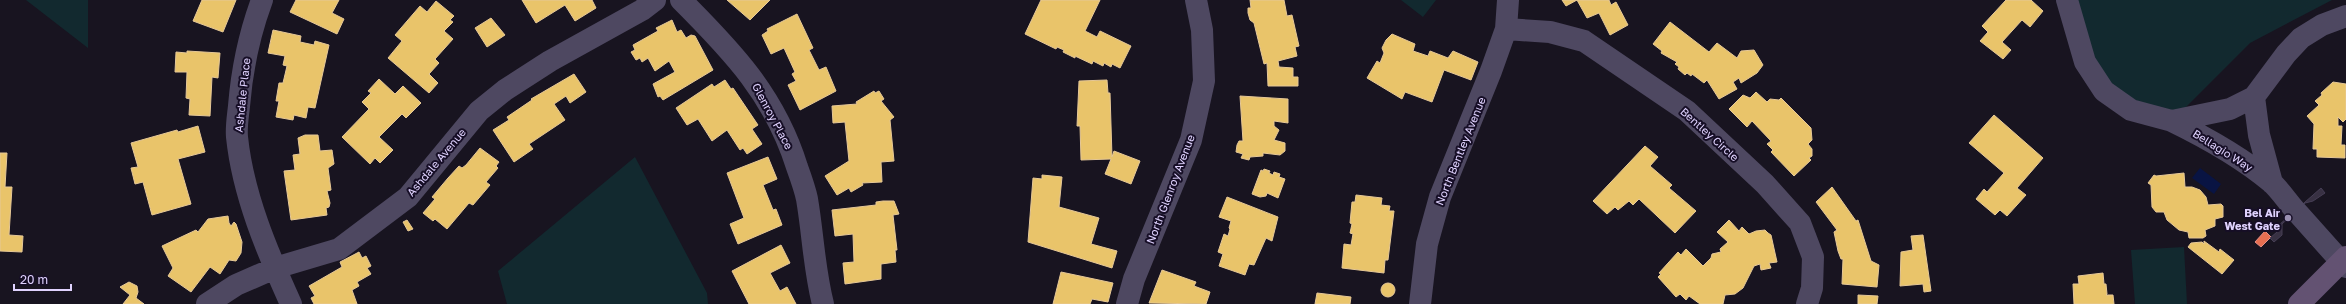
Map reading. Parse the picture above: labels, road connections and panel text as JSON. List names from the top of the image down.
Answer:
{
  "streets": {
    "street": [
      "Ashdale Place",
      "Glenroy Place",
      "Bentley Circle",
      "Bellagio Way",
      "North Bentley Avenue",
      "Ashdale Avenue",
      "North Glenroy Avenue"
    ]
  },
  "crossings": [
    ["Ashdale Place", "Ashdale Avenue"],
    ["Bentley Circle", "North Bentley Avenue"]
  ],
  "places": ["Bel Air West Gate"],
  "scale_bar": "20 m"
}
